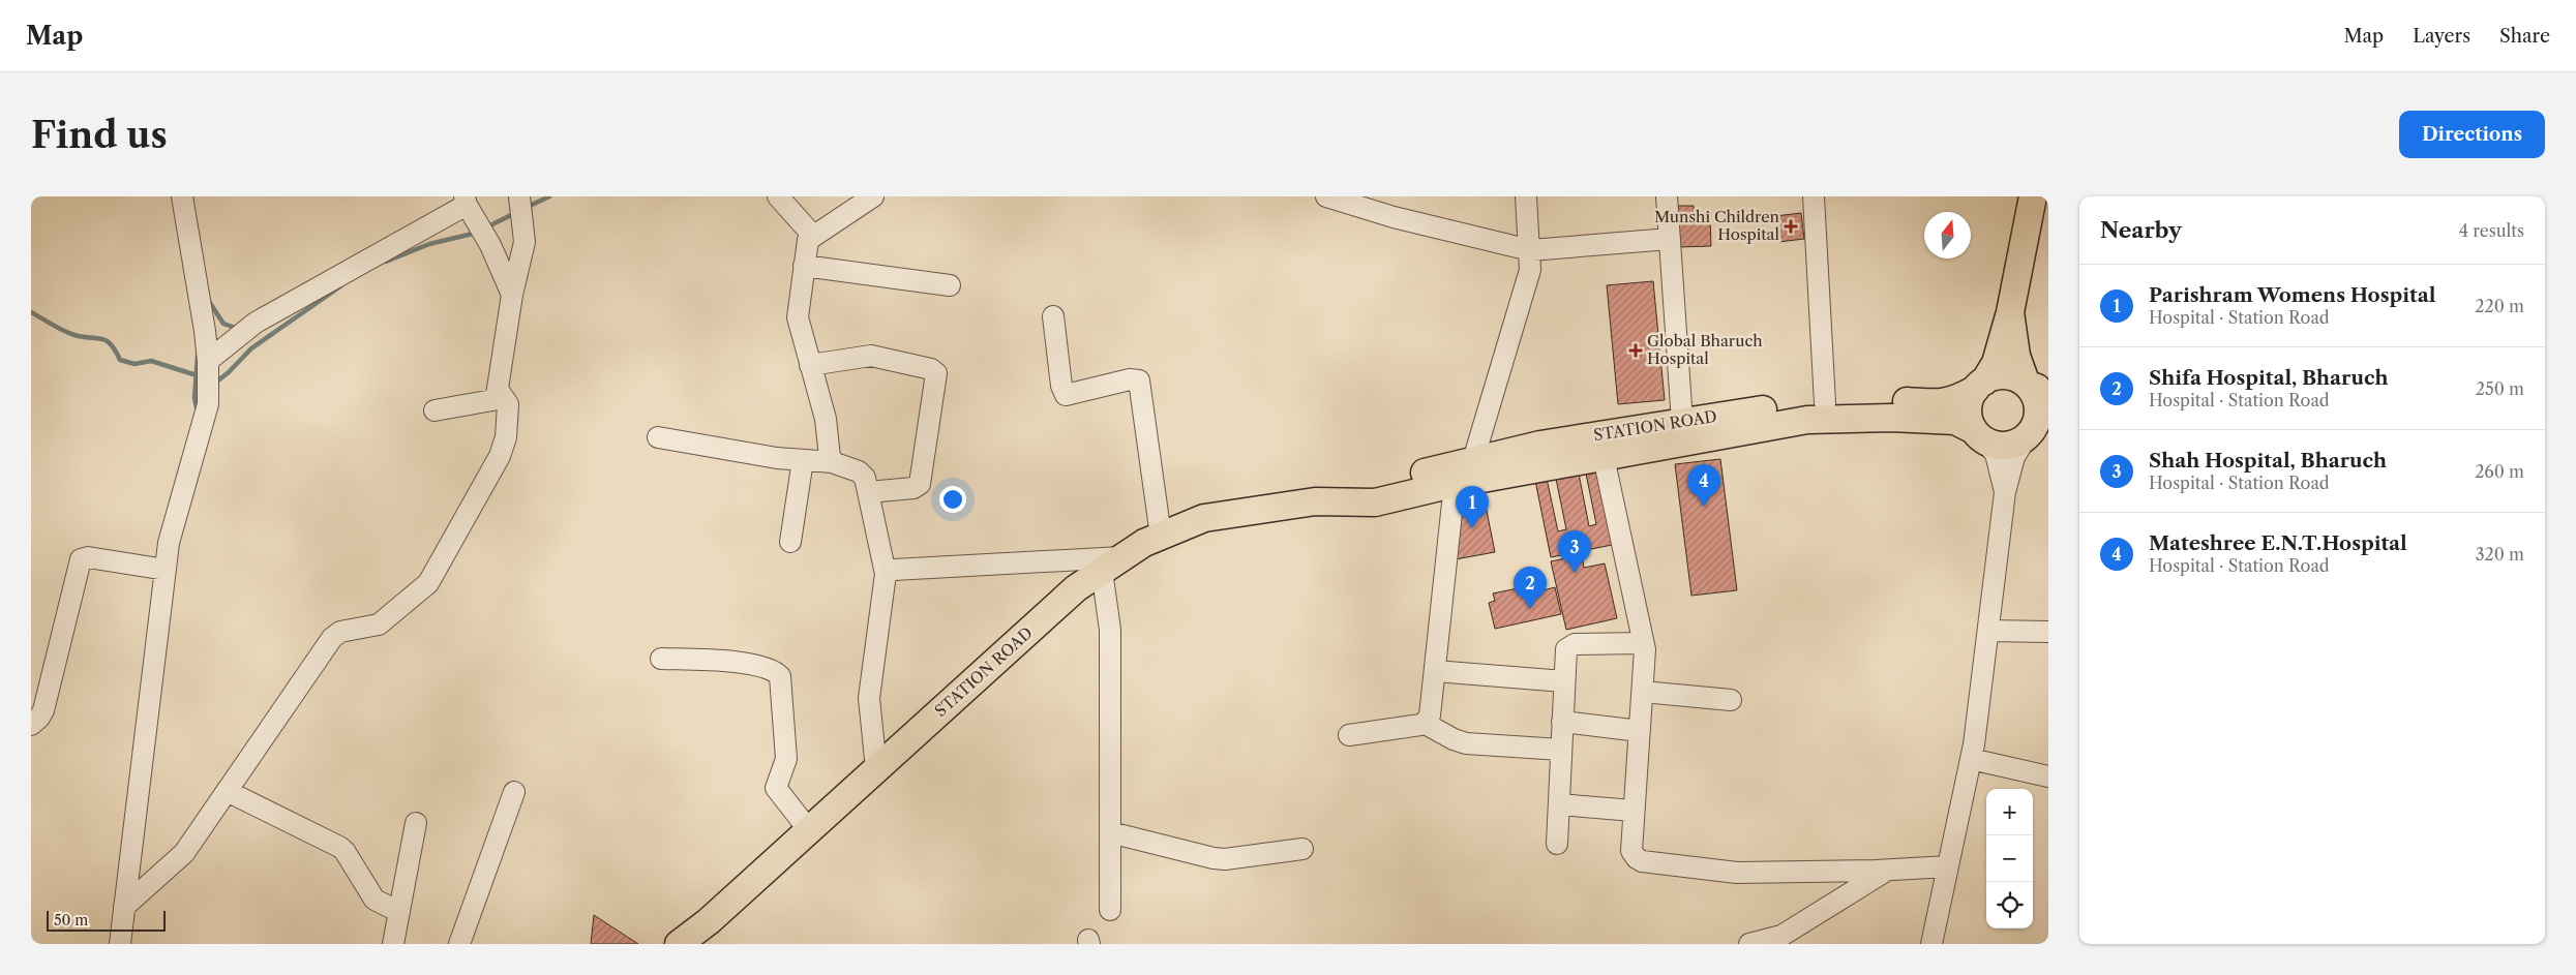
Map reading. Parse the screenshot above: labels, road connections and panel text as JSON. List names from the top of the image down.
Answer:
{
  "streets": {
    "main road": ["STATION ROAD"]
  },
  "places": {
    "health": ["Munshi Children Hospital", "Global Bharuch Hospital"]
  },
  "scale_bar": "50 m",
  "north": "top",
  "page": {
    "header": "Map",
    "nav": ["Map", "Layers", "Share"],
    "buttons": "Directions",
    "title": "Find us",
    "heading": ["Nearby", "4 results"],
    "list": [
      {
        "mark": "1",
        "name": "Parishram Womens Hospital",
        "note": "Hospital · Station Road",
        "value": "220 m"
      },
      {
        "mark": "2",
        "name": "Shifa Hospital, Bharuch",
        "note": "Hospital · Station Road",
        "value": "250 m"
      },
      {
        "mark": "3",
        "name": "Shah Hospital, Bharuch",
        "note": "Hospital · Station Road",
        "value": "260 m"
      },
      {
        "mark": "4",
        "name": "Mateshree E.N.T.Hospital",
        "note": "Hospital · Station Road",
        "value": "320 m"
      }
    ],
    "pins": [
      "4",
      "1",
      "3",
      "2"
    ],
    "map_buttons": ["+", "−"],
    "scale": "50 m"
  }
}
